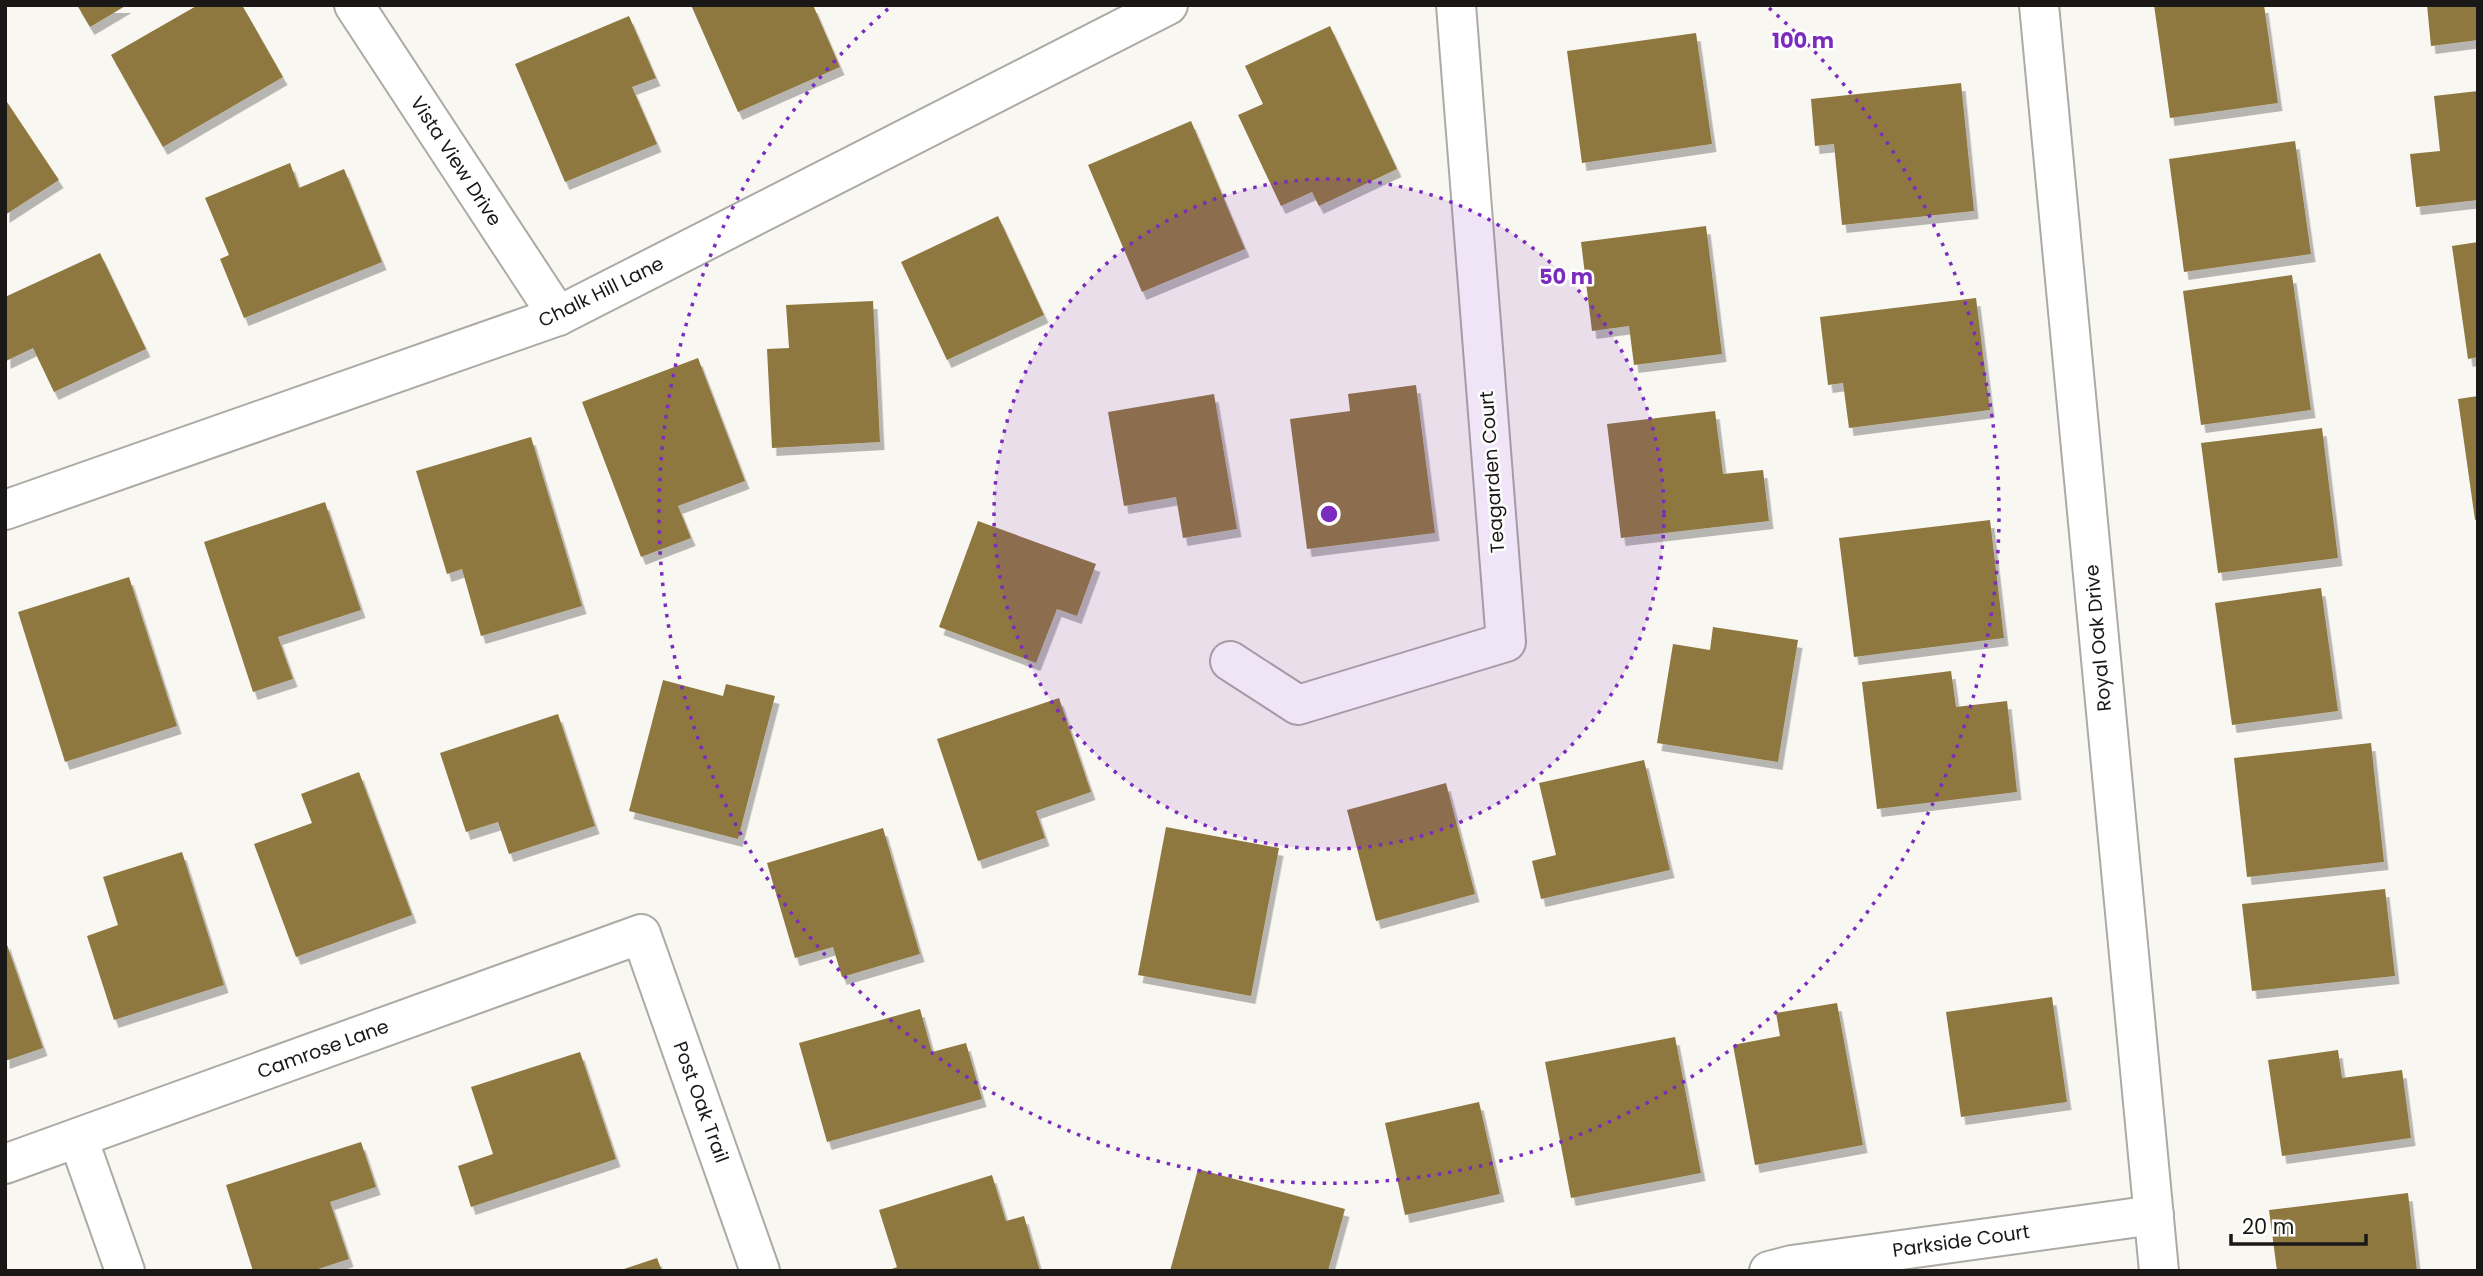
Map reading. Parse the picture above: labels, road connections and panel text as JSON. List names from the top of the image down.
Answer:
{
  "streets": {
    "street": [
      "Vista View Drive",
      "Chalk Hill Lane",
      "Teagarden Court",
      "Royal Oak Drive",
      "Camrose Lane",
      "Post Oak Trail",
      "Parkside Court"
    ]
  },
  "crossings": [
    ["Vista View Drive", "Chalk Hill Lane"],
    ["Royal Oak Drive", "Parkside Court"],
    ["Camrose Lane", "Post Oak Trail"]
  ],
  "scale_bar": "20 m",
  "rings": ["100 m", "50 m"]
}
